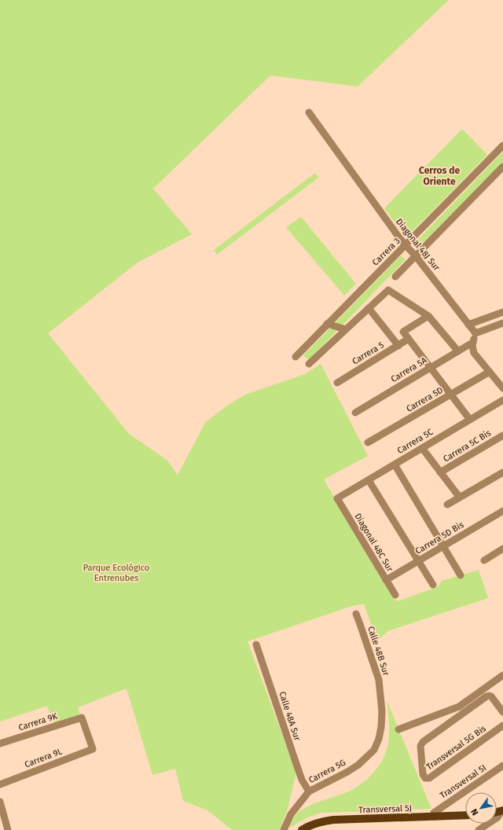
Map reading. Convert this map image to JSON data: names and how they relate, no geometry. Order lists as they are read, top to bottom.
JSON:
{
  "streets": {
    "main road": ["Transversal 5J"],
    "street": [
      "Diagonal 48J Sur",
      "Carrera 3",
      "Carrera 5",
      "Carrera 5A",
      "Carrera 5D",
      "Carrera 5C",
      "Carrera 5C Bis",
      "Carrera 5D Bis",
      "Diagonal 48C Sur",
      "Calle 48B Sur",
      "Calle 48A Sur",
      "Carrera 9K",
      "Transversal 5G Bis",
      "Carrera 9L",
      "Carrera 5G",
      "Transversal 5I"
    ]
  },
  "crossings": [
    ["Diagonal 48J Sur", "Carrera 3"],
    ["Carrera 5C", "Diagonal 48C Sur"],
    ["Carrera 5D Bis", "Diagonal 48C Sur"],
    ["Calle 48B Sur", "Carrera 5G"],
    ["Calle 48A Sur", "Carrera 5G"],
    ["Carrera 9K", "Carrera 9L"],
    ["Transversal 5I", "Transversal 5J"]
  ],
  "districts": ["Cerros de Oriente"],
  "parks": ["Parque Ecológico Entrenubes"],
  "north": "bottom left"
}
